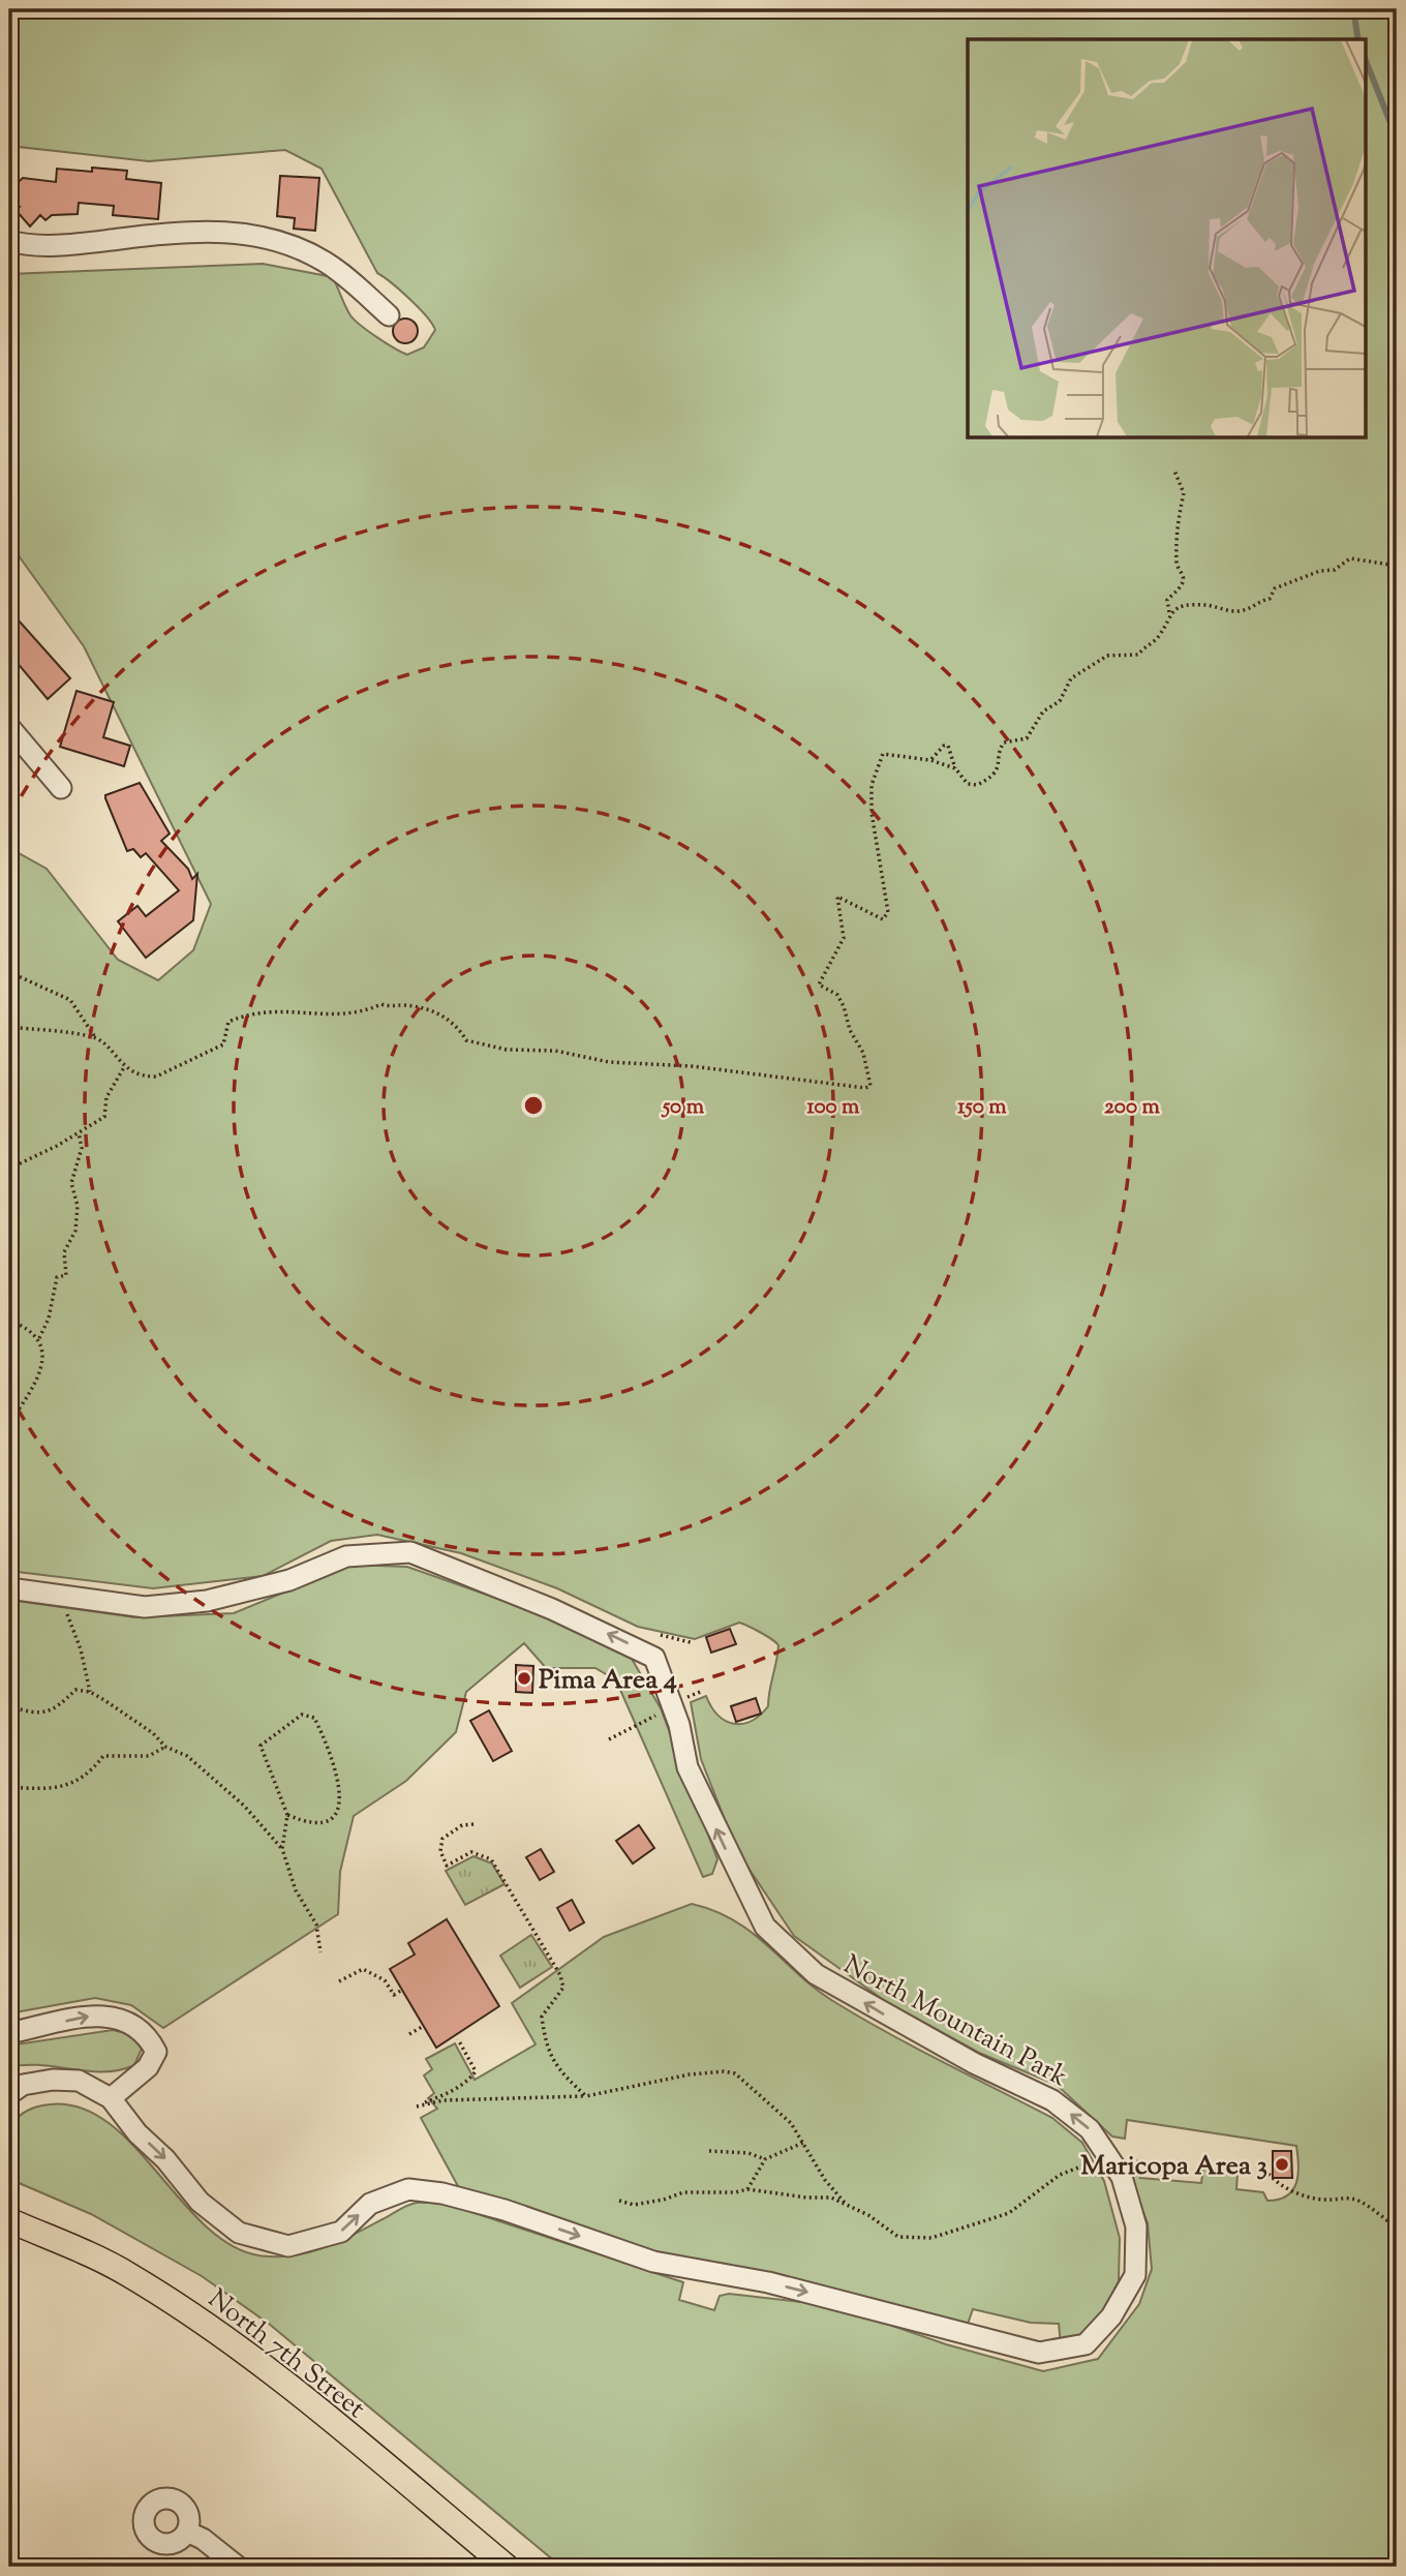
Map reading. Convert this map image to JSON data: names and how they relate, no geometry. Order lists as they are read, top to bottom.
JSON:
{
  "streets": {
    "main road": ["North 7th Street"],
    "street": ["North Mountain Park"]
  },
  "places": ["Pima Area 4", "Maricopa Area 3"],
  "rings": [
    "50 m",
    "100 m",
    "150 m",
    "200 m"
  ]
}
